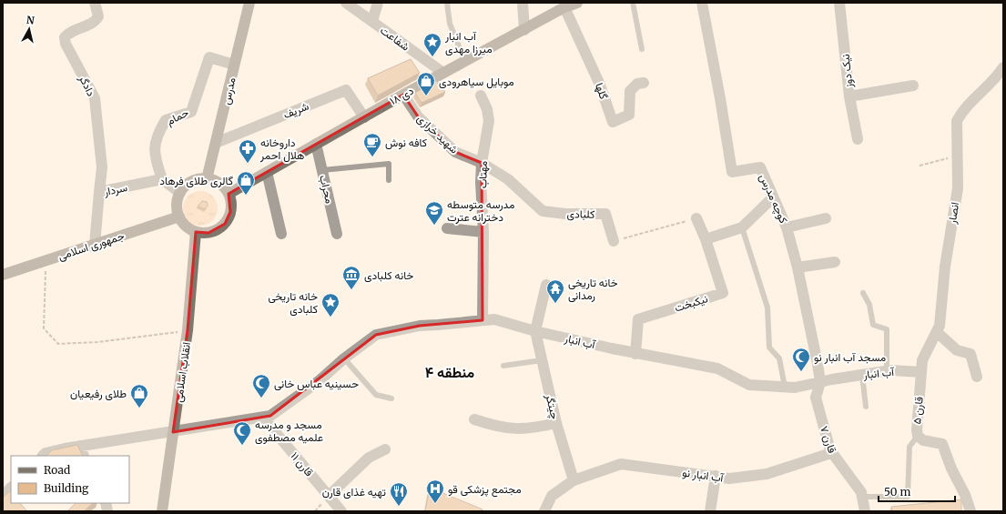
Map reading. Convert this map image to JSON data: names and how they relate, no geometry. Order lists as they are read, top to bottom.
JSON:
{
  "streets": {
    "main road": [
      "مدرس",
      "۱۸ دی",
      "جمهوری اسلامی",
      "انقلاب اسلامی"
    ],
    "street": [
      "شفاعت",
      "نیک دوز",
      "دادگر",
      "گلها",
      "شریف",
      "حمام",
      "شهید خرازی",
      "مهتاب",
      "سردار",
      "محراب",
      "کوچه مدرس",
      "انصار",
      "کلبادی",
      "نیکبخت",
      "آب انبار",
      "چیتگر",
      "قارن ۵",
      "قارن ٧",
      "قارن ۱۱",
      "آب انبار نو"
    ]
  },
  "crossings": [
    ["شفاعت", "۱۸ دی"],
    ["دادگر", "سردار"],
    ["مدرس", "۱۸ دی"],
    ["مدرس", "شریف"],
    ["مدرس", "حمام"],
    ["مدرس", "جمهوری اسلامی"],
    ["مدرس", "انقلاب اسلامی"],
    ["گلها", "۱۸ دی"],
    ["۱۸ دی", "شریف"],
    ["۱۸ دی", "شهید خرازی"],
    ["۱۸ دی", "محراب"],
    ["۱۸ دی", "جمهوری اسلامی"],
    ["۱۸ دی", "انقلاب اسلامی"],
    ["حمام", "سردار"],
    ["شهید خرازی", "مهتاب"],
    ["شهید خرازی", "کلبادی"],
    ["مهتاب", "کلبادی"],
    ["مهتاب", "آب انبار"],
    ["سردار", "جمهوری اسلامی"],
    ["کوچه مدرس", "آب انبار"],
    ["کوچه مدرس", "قارن ٧"],
    ["انصار", "آب انبار"],
    ["انصار", "قارن ۵"],
    ["جمهوری اسلامی", "انقلاب اسلامی"],
    ["نیکبخت", "آب انبار"],
    ["آب انبار", "انقلاب اسلامی"],
    ["آب انبار", "چیتگر"],
    ["آب انبار", "قارن ۵"],
    ["آب انبار", "قارن ٧"],
    ["آب انبار", "قارن ۱۱"],
    ["چیتگر", "آب انبار نو"],
    ["قارن ٧", "آب انبار نو"]
  ],
  "districts": ["منطقه ۴"],
  "places": {
    "place": ["آب انبار میرزا مهدی", "خانه تاریخی کلبادی"],
    "shop": ["موبایل سیاهرودی", "گالری طلای فرهاد", "طلای رفیعیان"],
    "cafe": ["کافه نوش"],
    "pharmacy": ["داروخانه هلال احمر"],
    "school or university": ["مدرسه متوسطه دخترانه عترت"],
    "museum": ["خانه کلبادی"],
    "temple": ["خانه تاریخی رمدانی"],
    "mosque": ["مسجد آب انبار نو", "حسینیه عباس خانی", "مسجد و مدرسه علمیه مصطفوی"],
    "hospital": ["مجتمع پزشکی قو"],
    "restaurant": ["تهیه غذای قارن"]
  },
  "legend": ["Road", "Building"],
  "scale_bar": "50 m",
  "north": "top"
}
